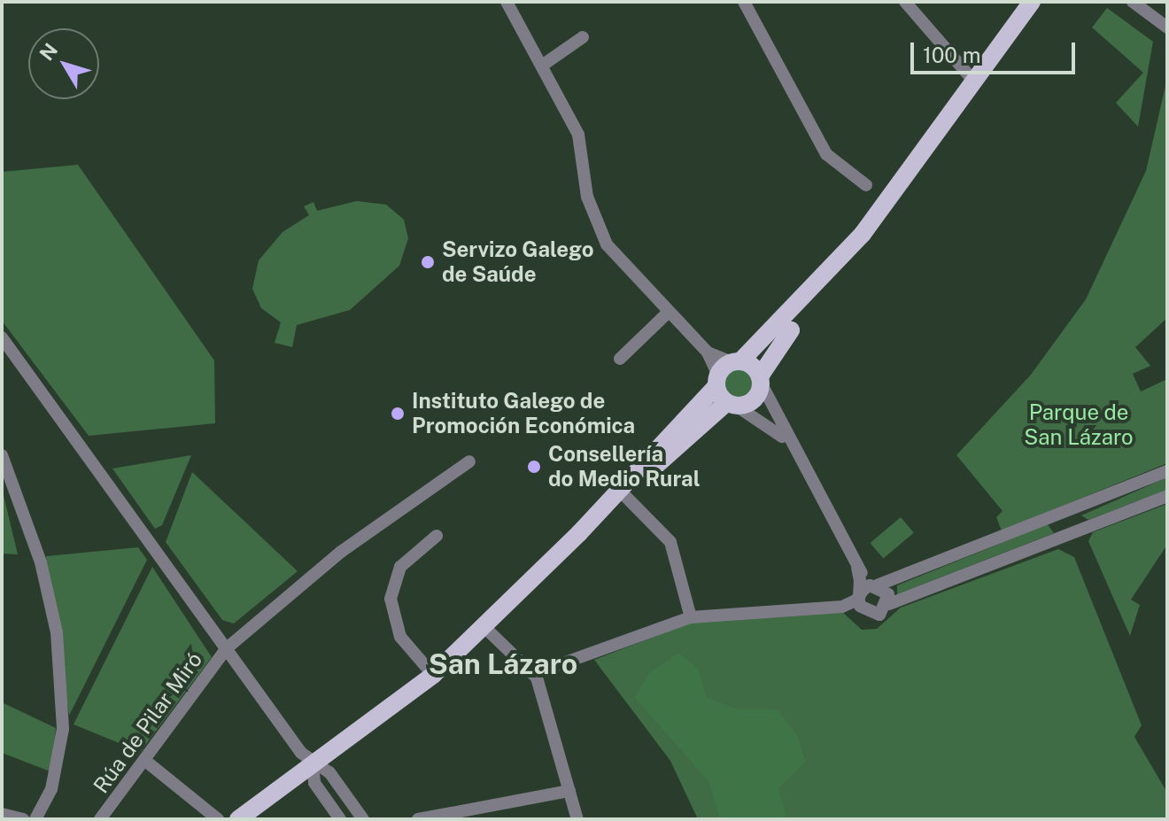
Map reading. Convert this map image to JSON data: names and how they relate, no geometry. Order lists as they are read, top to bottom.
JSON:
{
  "streets": {
    "street": ["Rúa de Pilar Miró"]
  },
  "districts": ["San Lázaro"],
  "parks": ["Parque de San Lázaro"],
  "places": ["Servizo Galego de Saúde", "Instituto Galego de Promoción Económica", "Consellería do Medio Rural"],
  "scale_bar": "100 m",
  "north": "top left"
}
